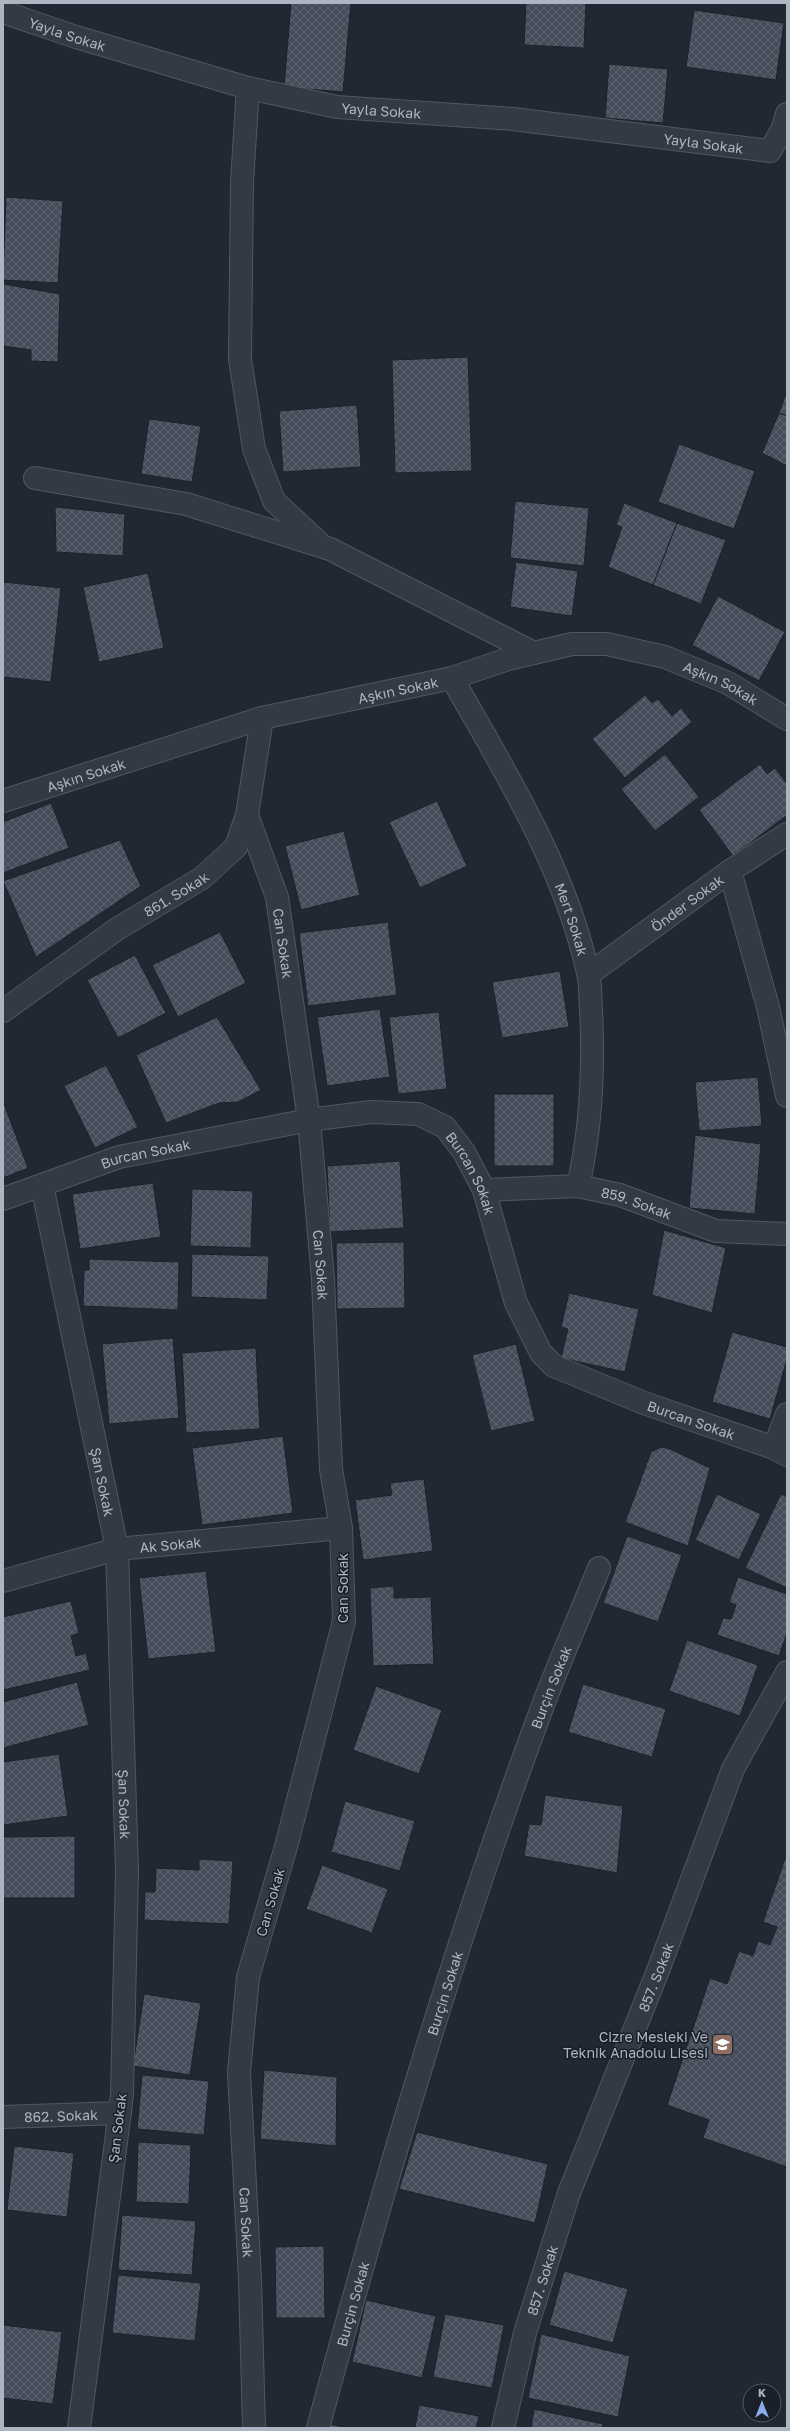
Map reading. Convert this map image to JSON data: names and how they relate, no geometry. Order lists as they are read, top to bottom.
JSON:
{
  "streets": {
    "street": [
      "Yayla Sokak",
      "Aşkın Sokak",
      "861. Sokak",
      "Önder Sokak",
      "Mert Sokak",
      "Can Sokak",
      "Burcan Sokak",
      "859. Sokak",
      "Şan Sokak",
      "Ak Sokak",
      "Burçin Sokak",
      "857. Sokak",
      "862. Sokak"
    ]
  },
  "crossings": [
    ["Aşkın Sokak", "861. Sokak"],
    ["Aşkın Sokak", "Mert Sokak"],
    ["861. Sokak", "Can Sokak"],
    ["Önder Sokak", "Mert Sokak"],
    ["Mert Sokak", "859. Sokak"],
    ["Can Sokak", "Burcan Sokak"],
    ["Can Sokak", "Ak Sokak"],
    ["Burcan Sokak", "859. Sokak"],
    ["Burcan Sokak", "Şan Sokak"],
    ["Şan Sokak", "Ak Sokak"],
    ["Şan Sokak", "862. Sokak"]
  ],
  "places": {
    "school or university": ["Cizre Mesleki Ve Teknik Anadolu Lisesi"]
  },
  "north": "top"
}
